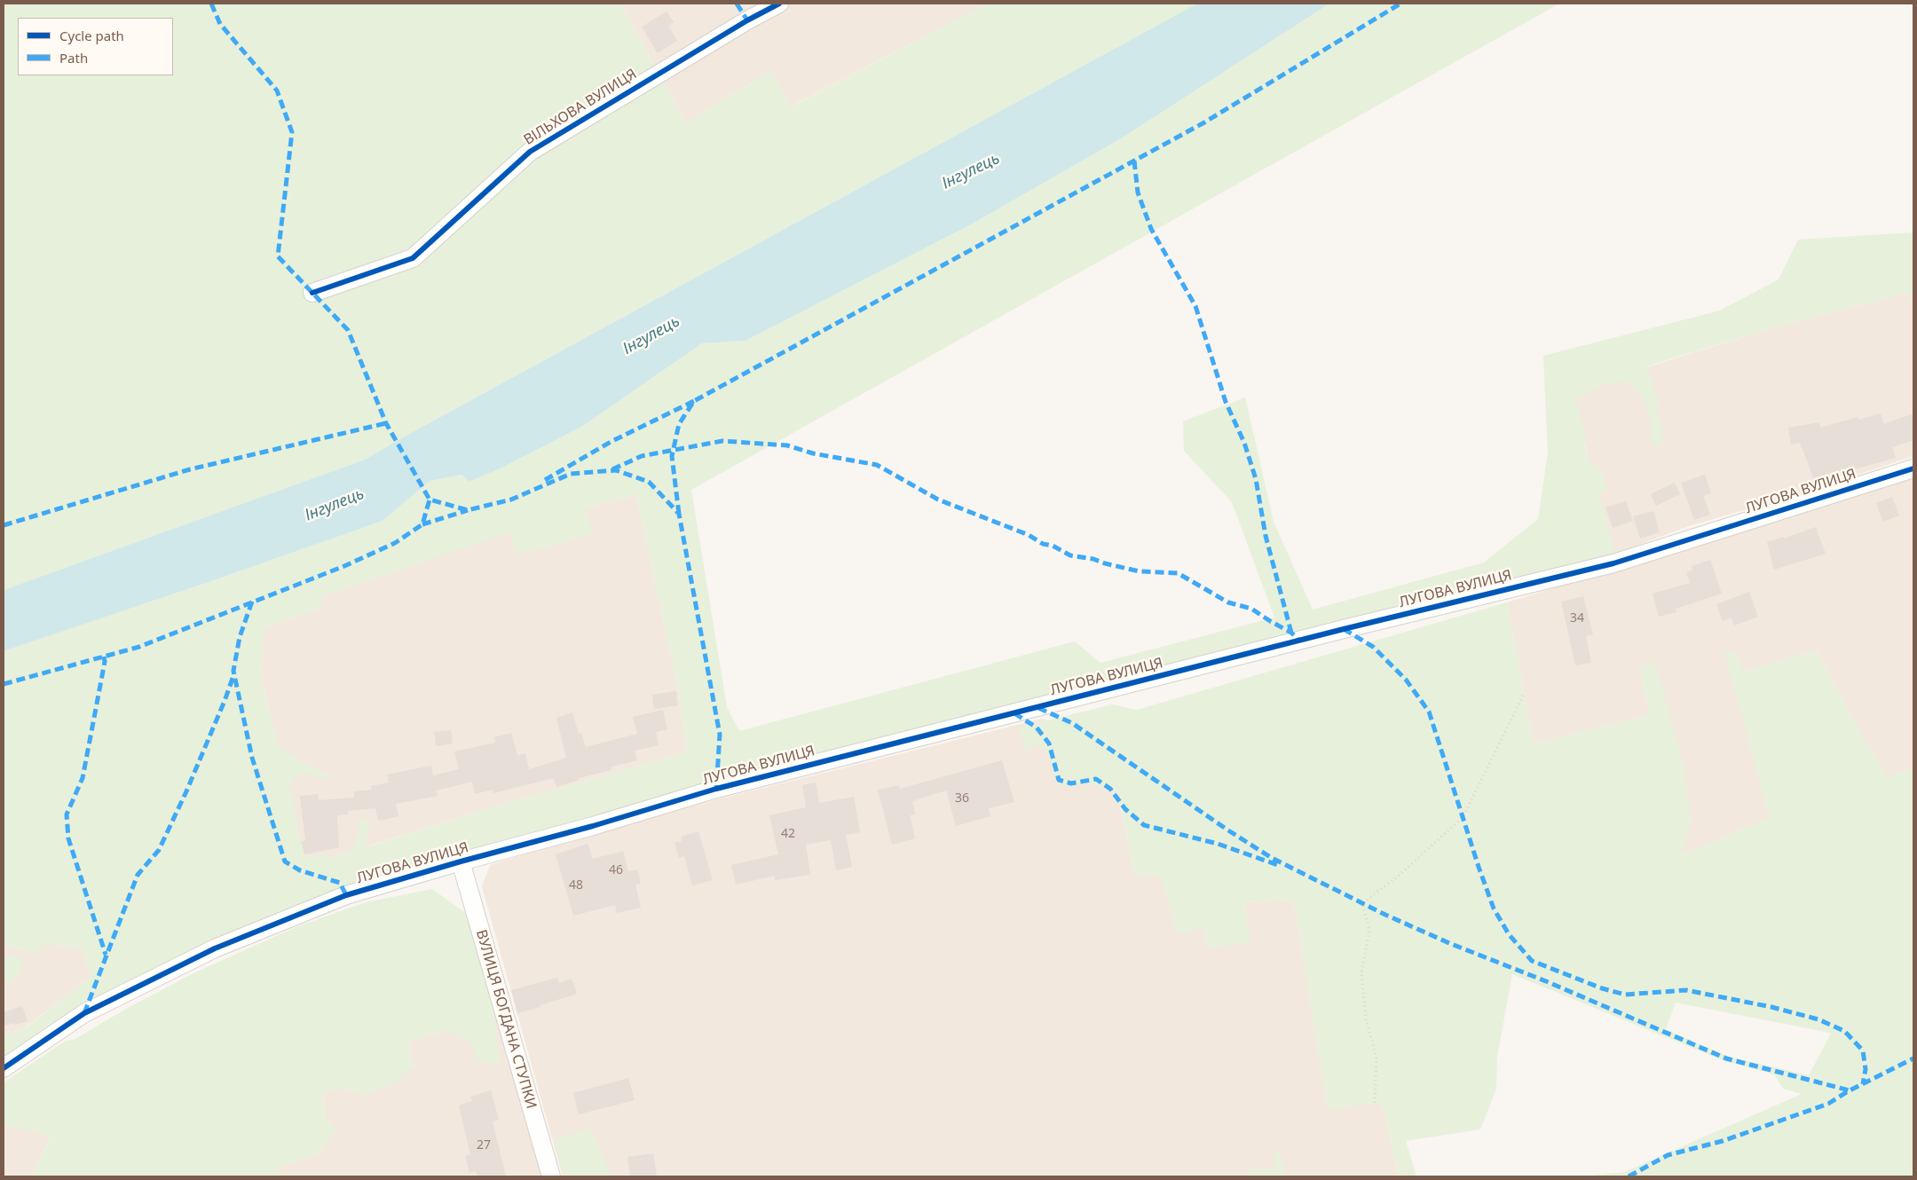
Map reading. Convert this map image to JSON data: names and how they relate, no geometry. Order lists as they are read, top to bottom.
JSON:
{
  "streets": {
    "street": ["ВІЛЬХОВА ВУЛИЦЯ", "ЛУГОВА ВУЛИЦЯ", "ВУЛИЦЯ БОГДАНА СТУПКИ"]
  },
  "crossings": [
    ["ЛУГОВА ВУЛИЦЯ", "ВУЛИЦЯ БОГДАНА СТУПКИ"]
  ],
  "water": ["Інгулець"],
  "house_numbers": [
    "34",
    "36",
    "42",
    "46",
    "48",
    "27"
  ],
  "legend": ["Cycle path", "Path"]
}
